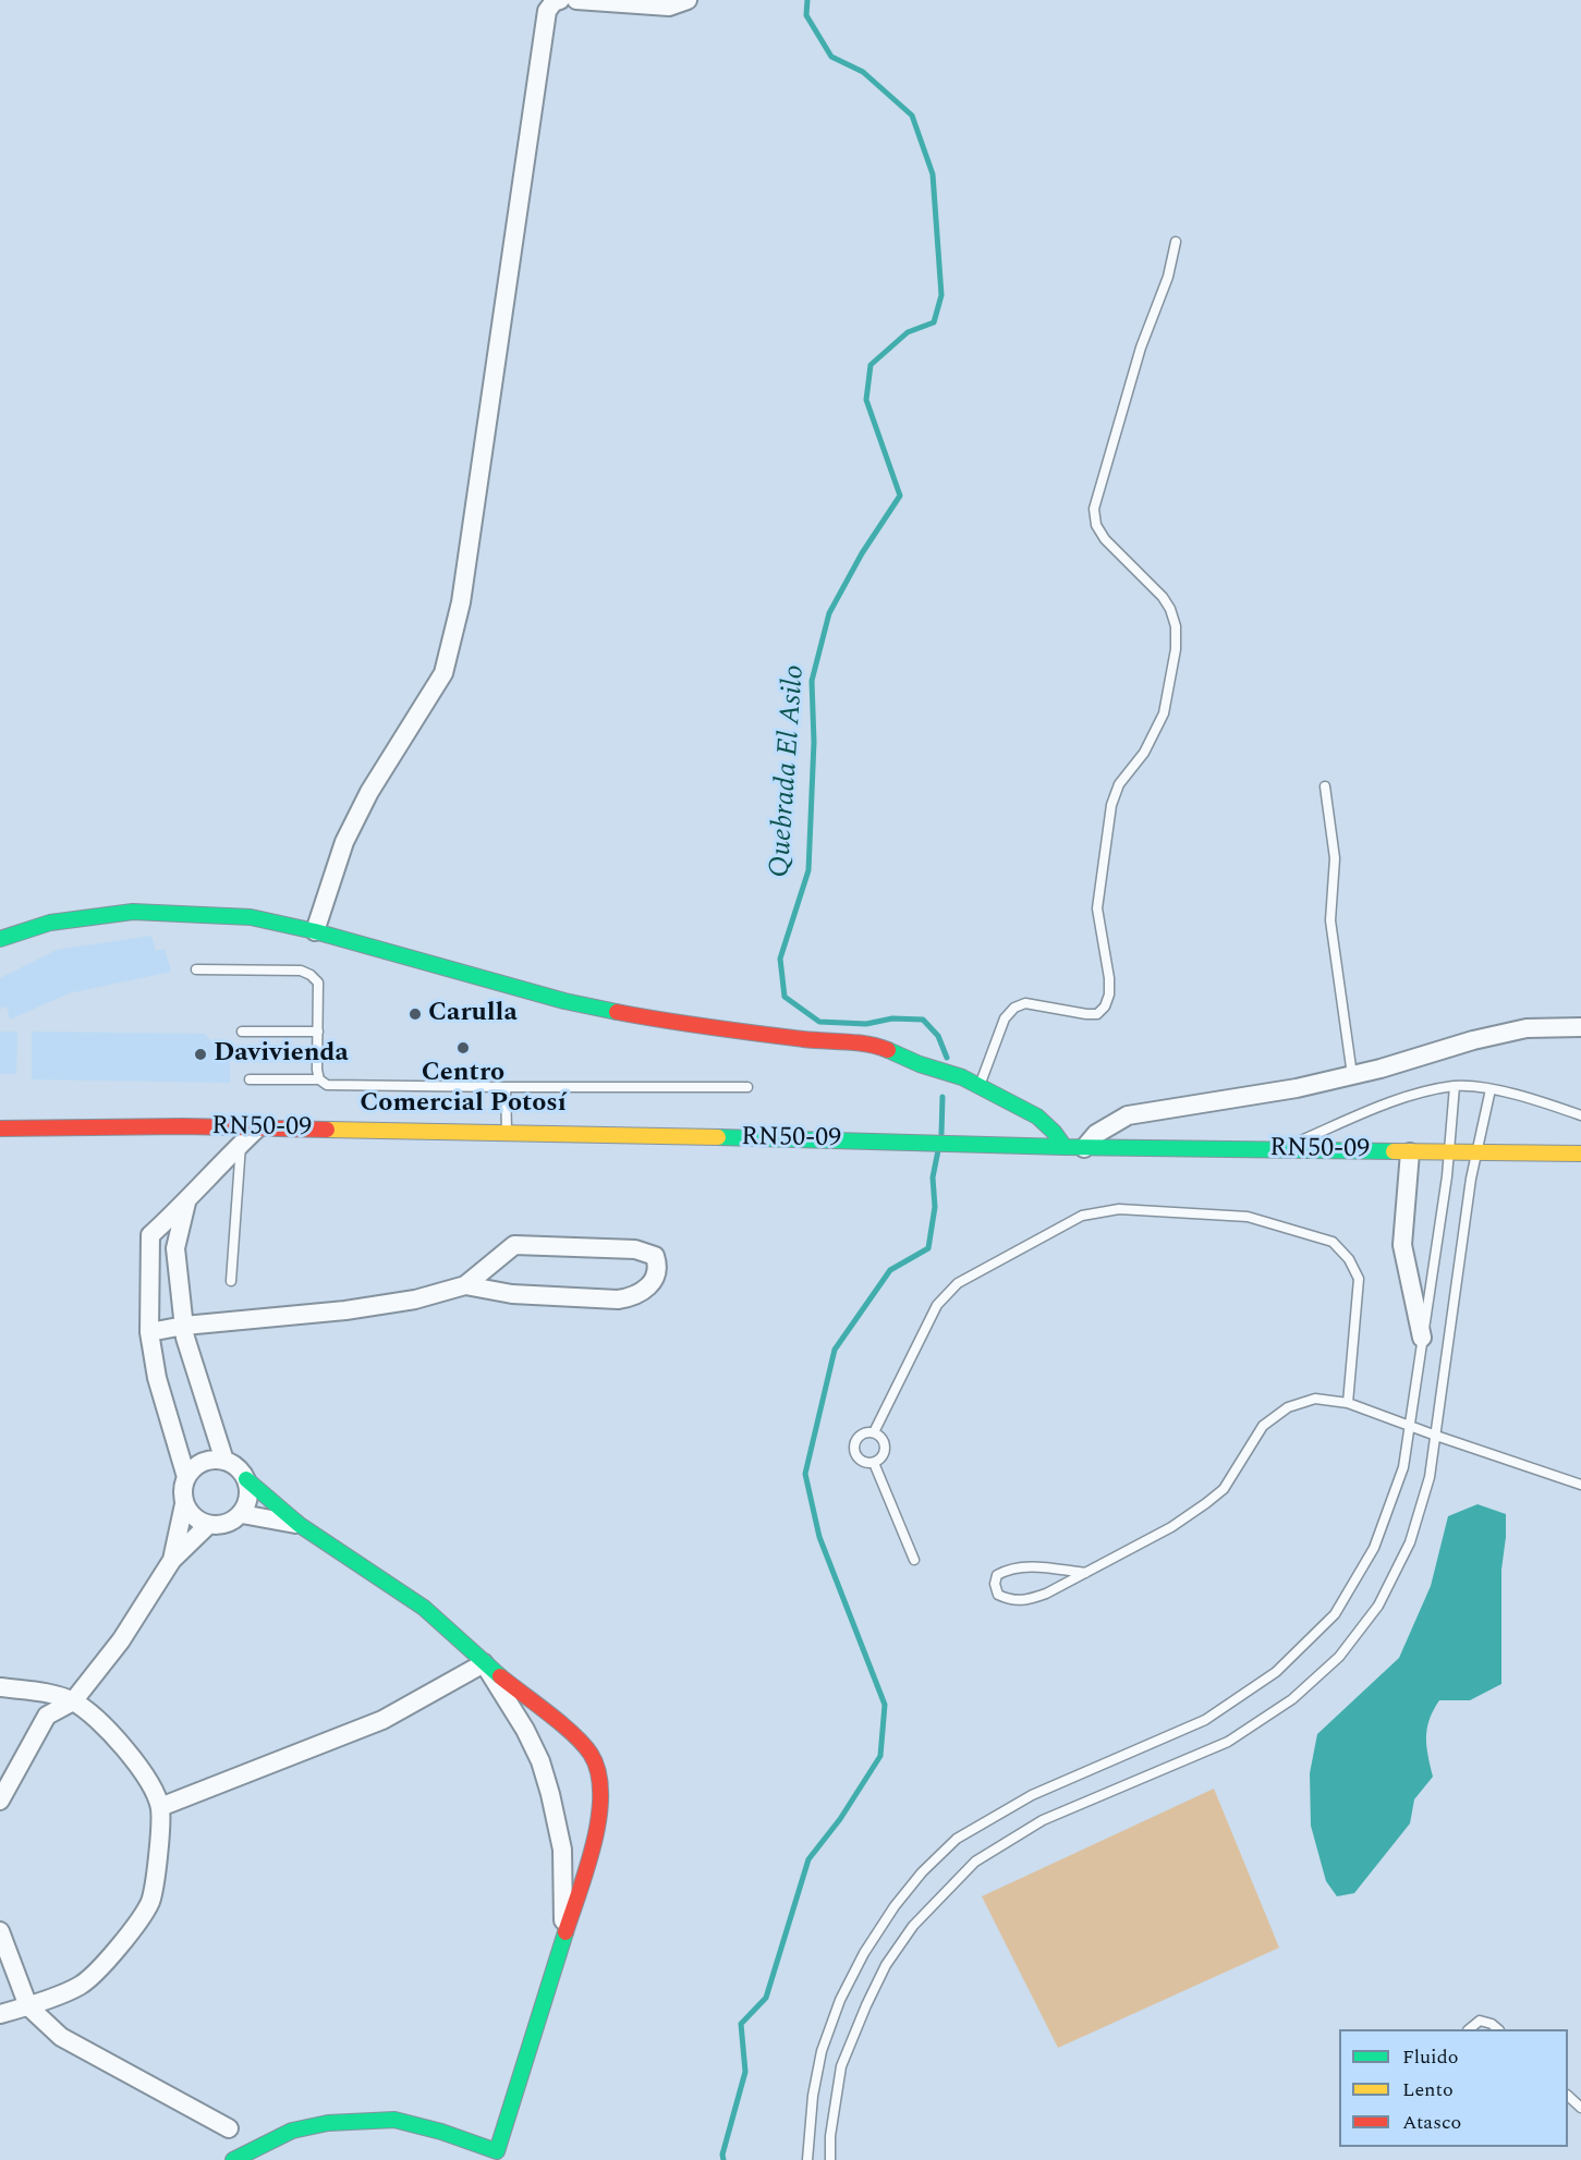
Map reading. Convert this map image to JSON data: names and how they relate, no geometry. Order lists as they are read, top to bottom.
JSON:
{
  "streets": {
    "street": ["RN50-09"]
  },
  "water": ["Quebrada El Asilo"],
  "places": ["Carulla", "Centro Comercial Potosí", "Davivienda"],
  "legend": ["Fluido", "Lento", "Atasco"]
}
